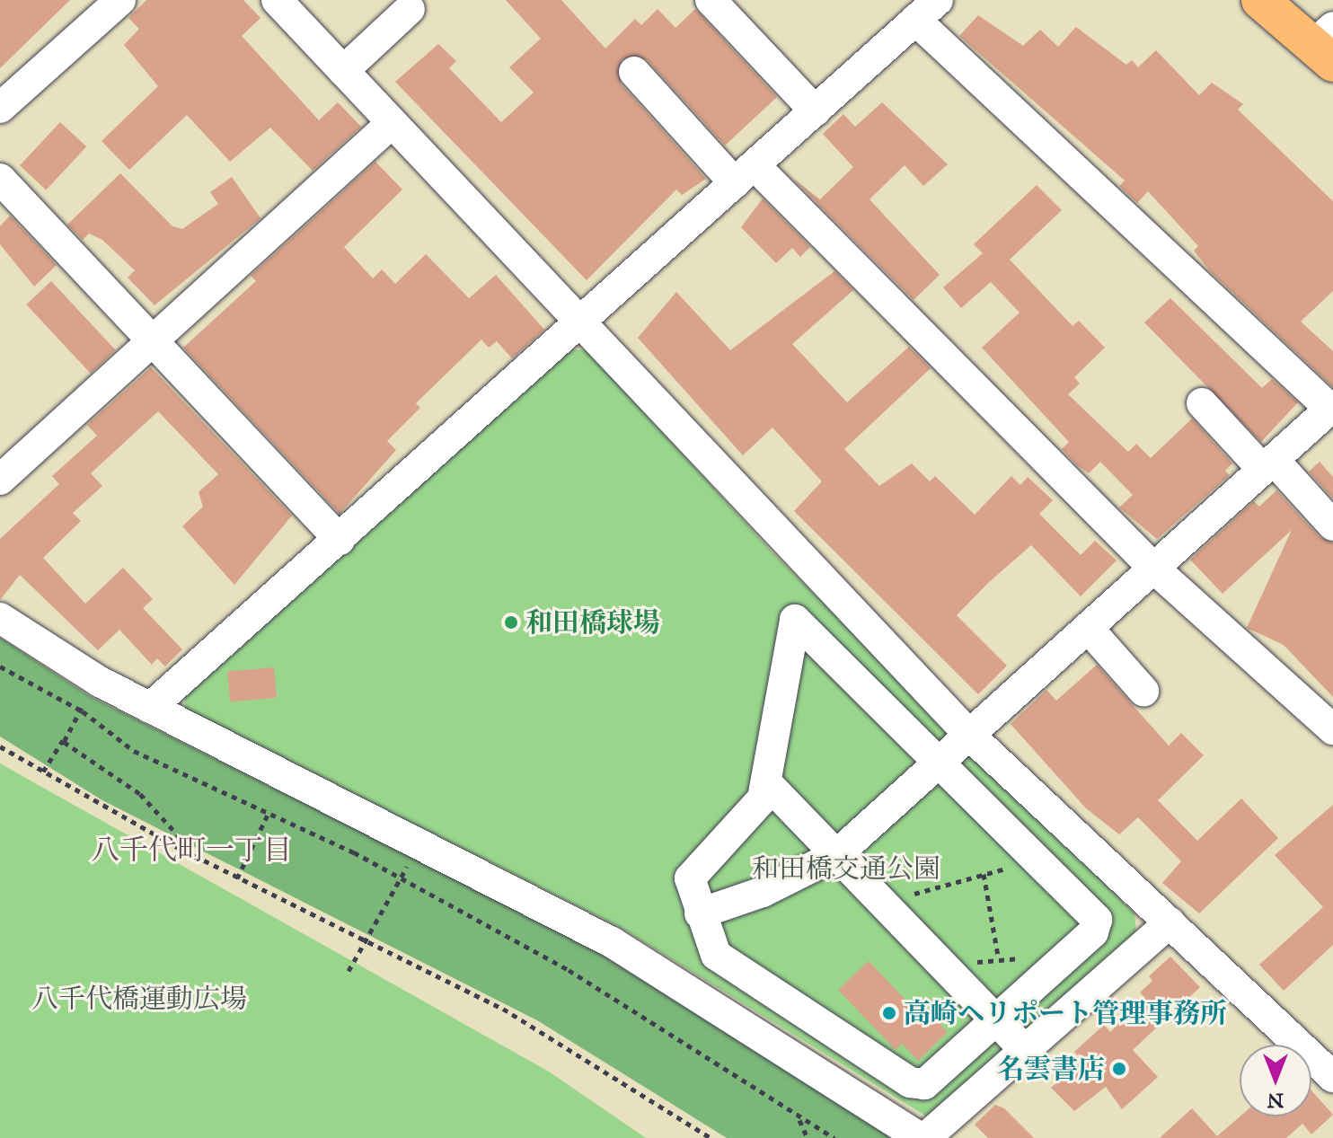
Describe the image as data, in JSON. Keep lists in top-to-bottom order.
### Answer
{
  "districts": ["八千代町一丁目"],
  "parks": ["和田橋交通公園", "八千代橋運動広場"],
  "places": ["和田橋球場", "高崎ヘリポート管理事務所", "名雲書店"],
  "north": "bottom"
}
